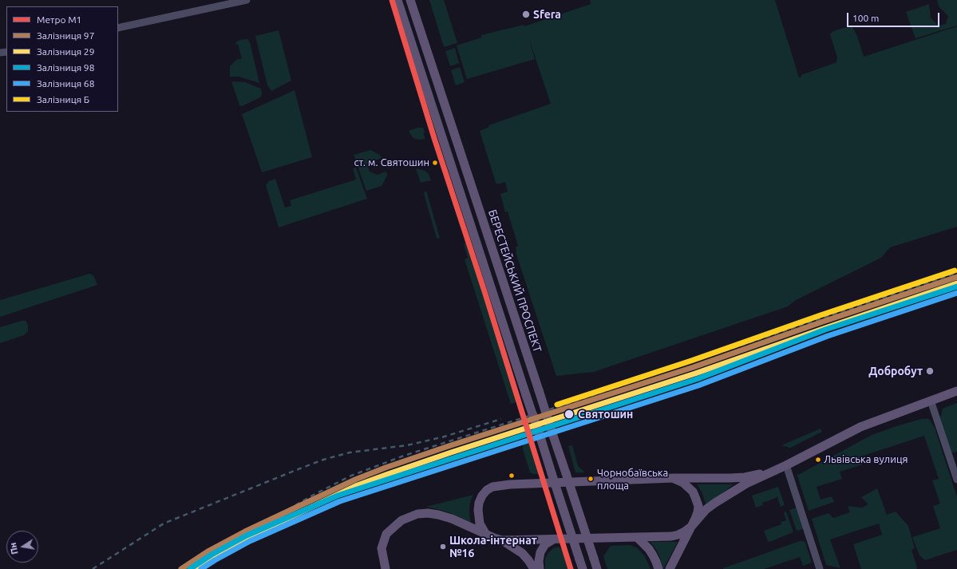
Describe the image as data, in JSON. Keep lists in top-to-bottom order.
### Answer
{
  "streets": {
    "main road": ["БЕРЕСТЕЙСЬКИЙ ПРОСПЕКТ"]
  },
  "places": [
    "Sfera",
    "ст. м. Святошин",
    "Добробут",
    "Святошин",
    "Львівська вулиця",
    "Чорнобаївська площа",
    "Школа-інтернат №16"
  ],
  "lines": [
    "metro line M1",
    "rail line Б",
    "rail line 97",
    "rail line 29",
    "rail line 98",
    "rail line 68"
  ],
  "legend": [
    "Метро M1",
    "Залізниця 97",
    "Залізниця 29",
    "Залізниця 98",
    "Залізниця 68",
    "Залізниця Б"
  ],
  "scale_bar": "100 m",
  "north": "left"
}
